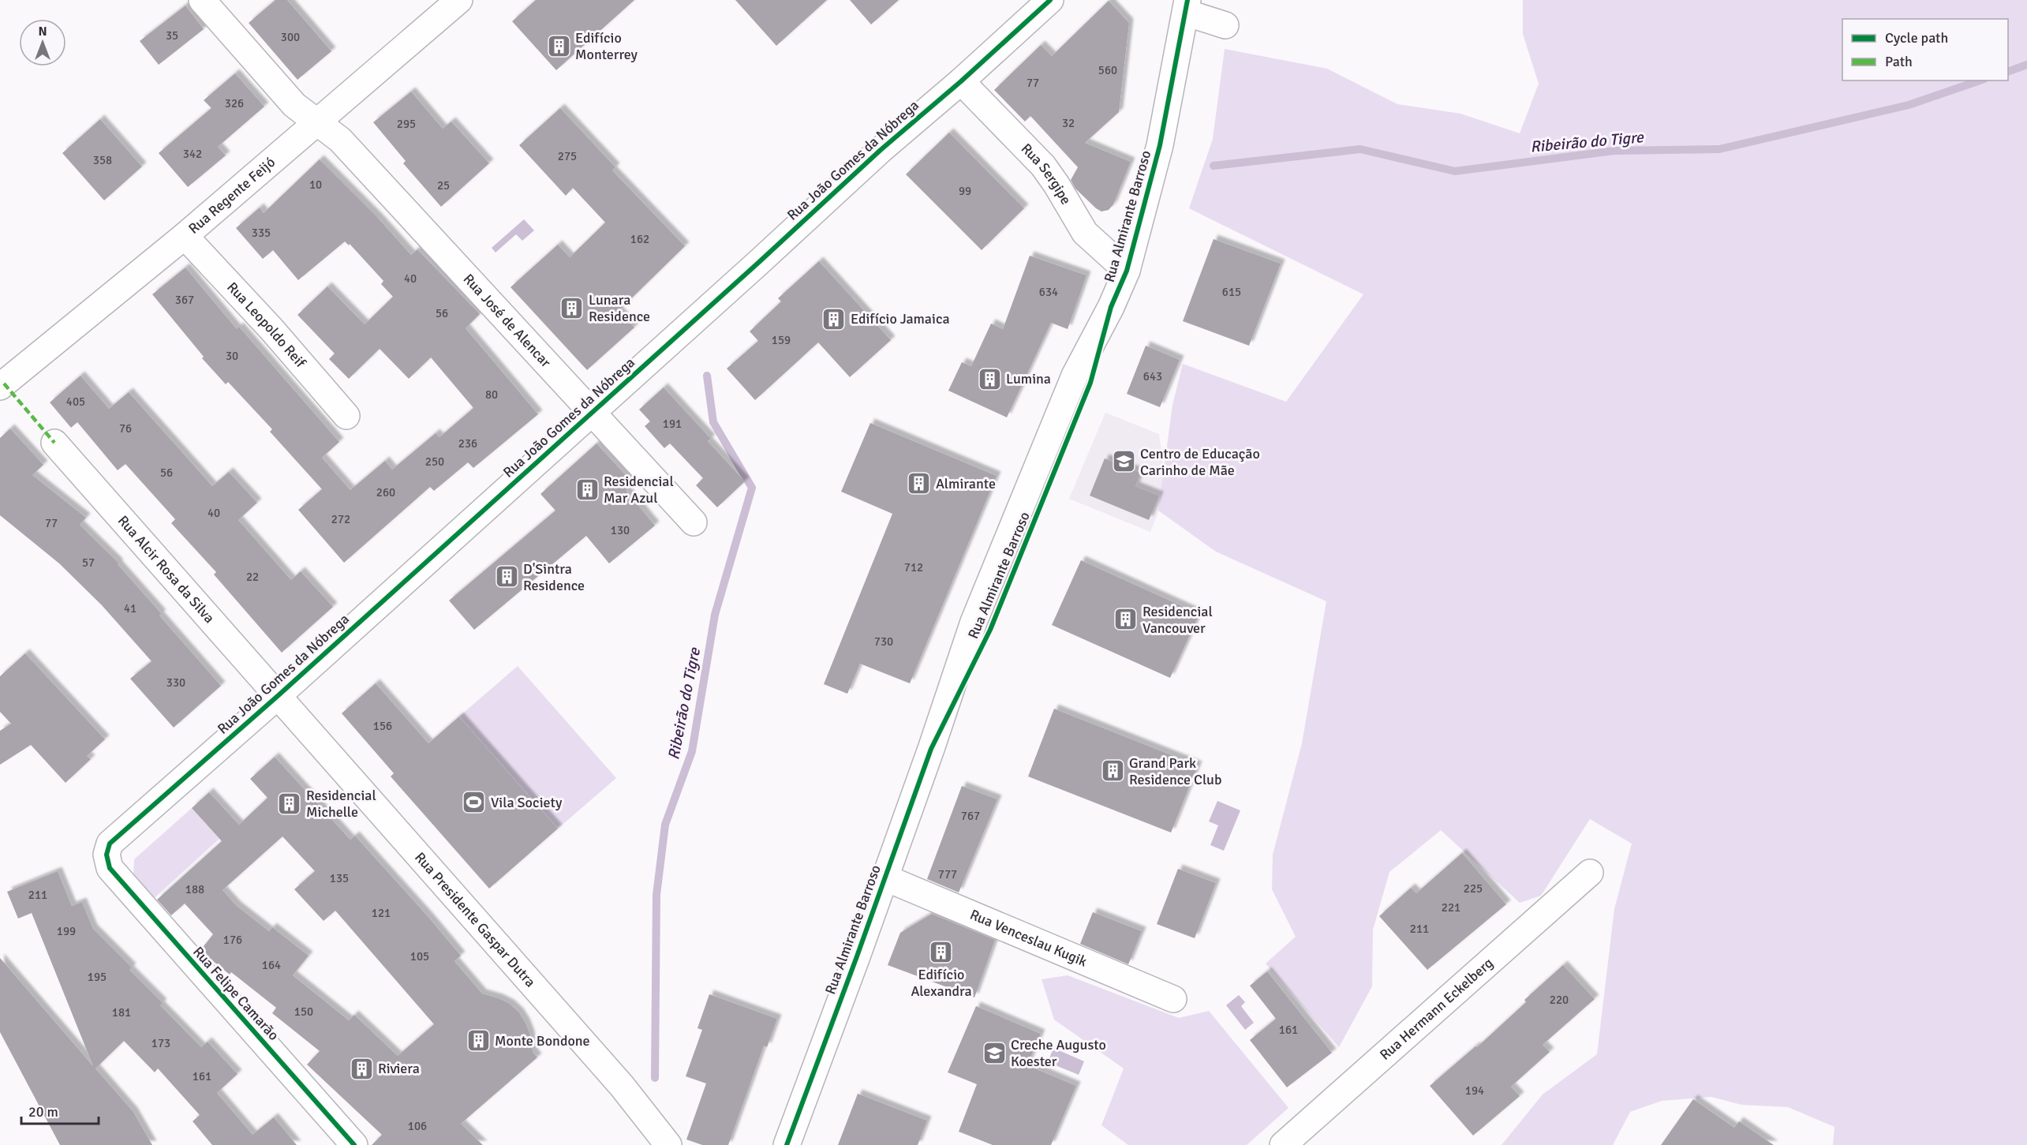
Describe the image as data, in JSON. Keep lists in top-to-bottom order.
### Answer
{
  "streets": {
    "street": [
      "Rua João Gomes da Nóbrega",
      "Rua Sergipe",
      "Rua Regente Feijó",
      "Rua Almirante Barroso",
      "Rua José de Alencar",
      "Rua Leopoldo Reif",
      "Rua Alcir Rosa da Silva",
      "Rua Presidente Gaspar Dutra",
      "Rua Venceslau Kugik",
      "Rua Felipe Camarão",
      "Rua Hermann Eckelberg"
    ]
  },
  "crossings": [
    ["Rua João Gomes da Nóbrega", "Rua Sergipe"],
    ["Rua João Gomes da Nóbrega", "Rua José de Alencar"],
    ["Rua João Gomes da Nóbrega", "Rua Alcir Rosa da Silva"],
    ["Rua João Gomes da Nóbrega", "Rua Presidente Gaspar Dutra"],
    ["Rua João Gomes da Nóbrega", "Rua Felipe Camarão"],
    ["Rua Sergipe", "Rua Almirante Barroso"],
    ["Rua Regente Feijó", "Rua José de Alencar"],
    ["Rua Regente Feijó", "Rua Leopoldo Reif"],
    ["Rua Almirante Barroso", "Rua Venceslau Kugik"],
    ["Rua Alcir Rosa da Silva", "Rua Presidente Gaspar Dutra"]
  ],
  "water": ["Ribeirão do Tigre"],
  "places": {
    "building": [
      "Edifício Monterrey",
      "Lunara Residence",
      "Edifício Jamaica",
      "Lumina",
      "Almirante",
      "Residencial Mar Azul",
      "D'Sintra Residence",
      "Residencial Vancouver",
      "Grand Park Residence Club",
      "Residencial Michelle",
      "Edifício Alexandra",
      "Monte Bondone",
      "Riviera"
    ],
    "school or university": ["Centro de Educação Carinho de Mãe", "Creche Augusto Koester"],
    "sports": ["Vila Society"]
  },
  "house_numbers": [
    "35",
    "300",
    "560",
    "77",
    "326",
    "32",
    "295",
    "342",
    "275",
    "358",
    "10",
    "25",
    "99",
    "335",
    "162",
    "40",
    "634",
    "615",
    "367",
    "56",
    "159",
    "30",
    "643",
    "80",
    "405",
    "191",
    "76",
    "236",
    "250",
    "56",
    "260",
    "40",
    "272",
    "77",
    "130",
    "57",
    "712",
    "22",
    "41",
    "730",
    "330",
    "156",
    "767",
    "777",
    "135",
    "225",
    "188",
    "211",
    "221",
    "121",
    "211",
    "199",
    "176",
    "105",
    "164",
    "195",
    "220",
    "150",
    "181",
    "161",
    "173",
    "161",
    "194",
    "106"
  ],
  "legend": ["Cycle path", "Path"],
  "scale_bar": "20 m",
  "north": "top"
}
